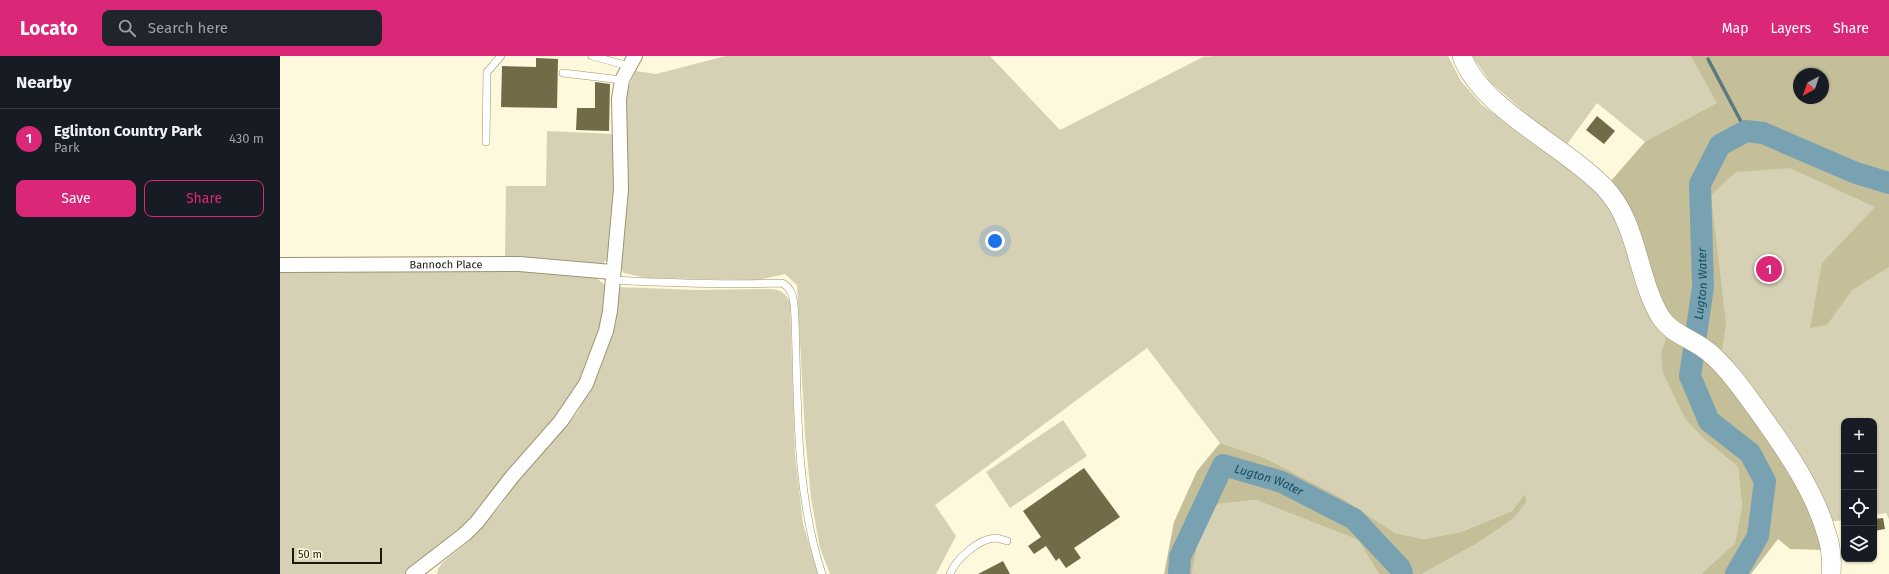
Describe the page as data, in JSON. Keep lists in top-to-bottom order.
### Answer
{
  "streets": {
    "street": ["Bannoch Place"]
  },
  "water": ["Lugton Water"],
  "scale_bar": "50 m",
  "north": "bottom left",
  "page": {
    "header": "Locato",
    "search": "Search here",
    "nav": ["Map", "Layers", "Share"],
    "heading": "Nearby",
    "list": [
      {
        "mark": "1",
        "name": "Eglinton Country Park",
        "note": "Park",
        "value": "430 m"
      }
    ],
    "buttons": ["Save", "Share"],
    "pins": "1",
    "map_buttons": ["+", "−"],
    "scale": "50 m"
  }
}
